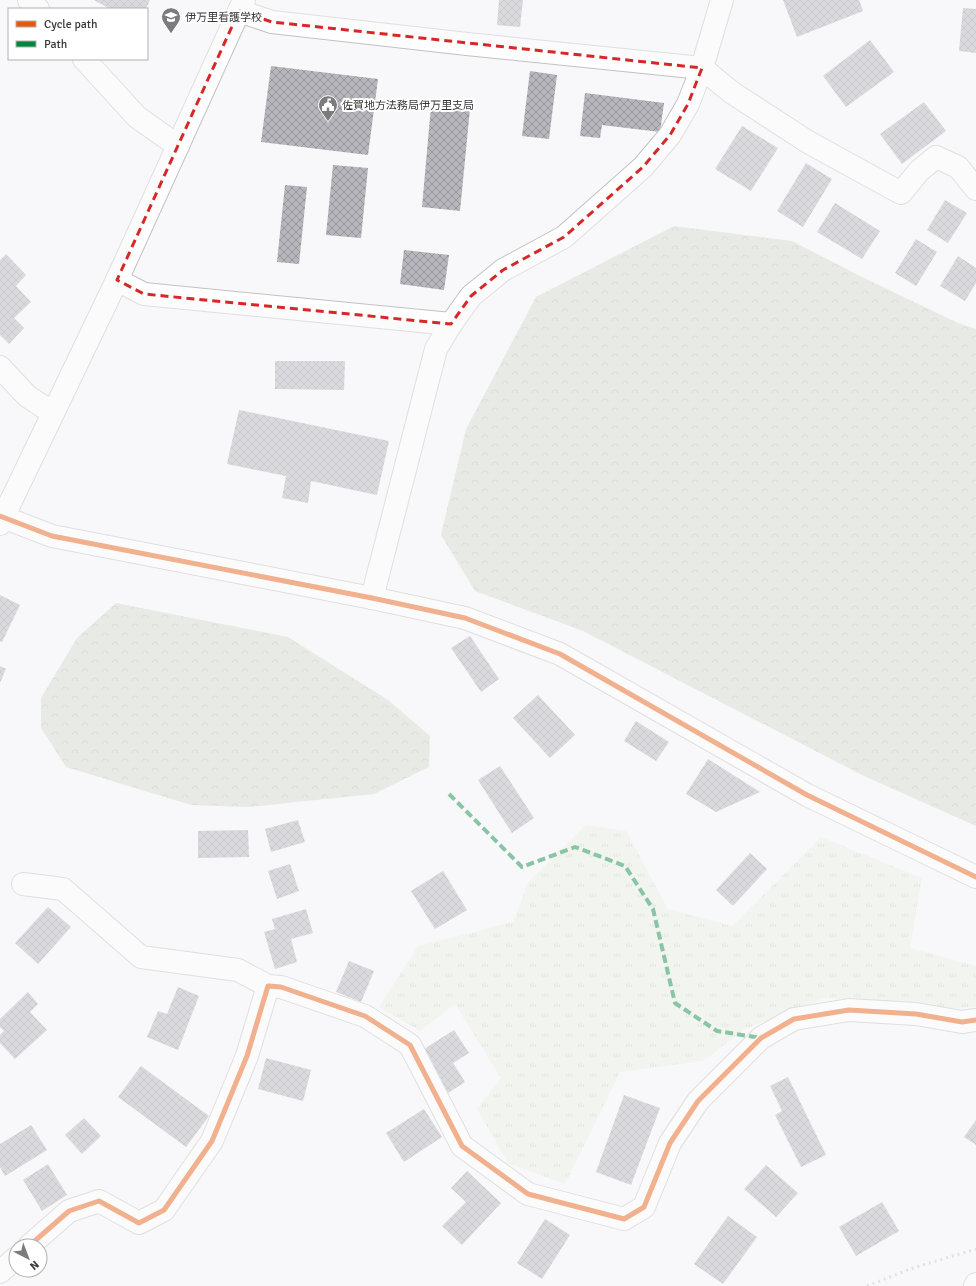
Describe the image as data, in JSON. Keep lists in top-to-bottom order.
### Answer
{
  "places": {
    "school or university": ["伊万里看護学校"],
    "public building": ["佐賀地方法務局伊万里支局"]
  },
  "legend": ["Cycle path", "Path"],
  "north": "bottom right"
}
